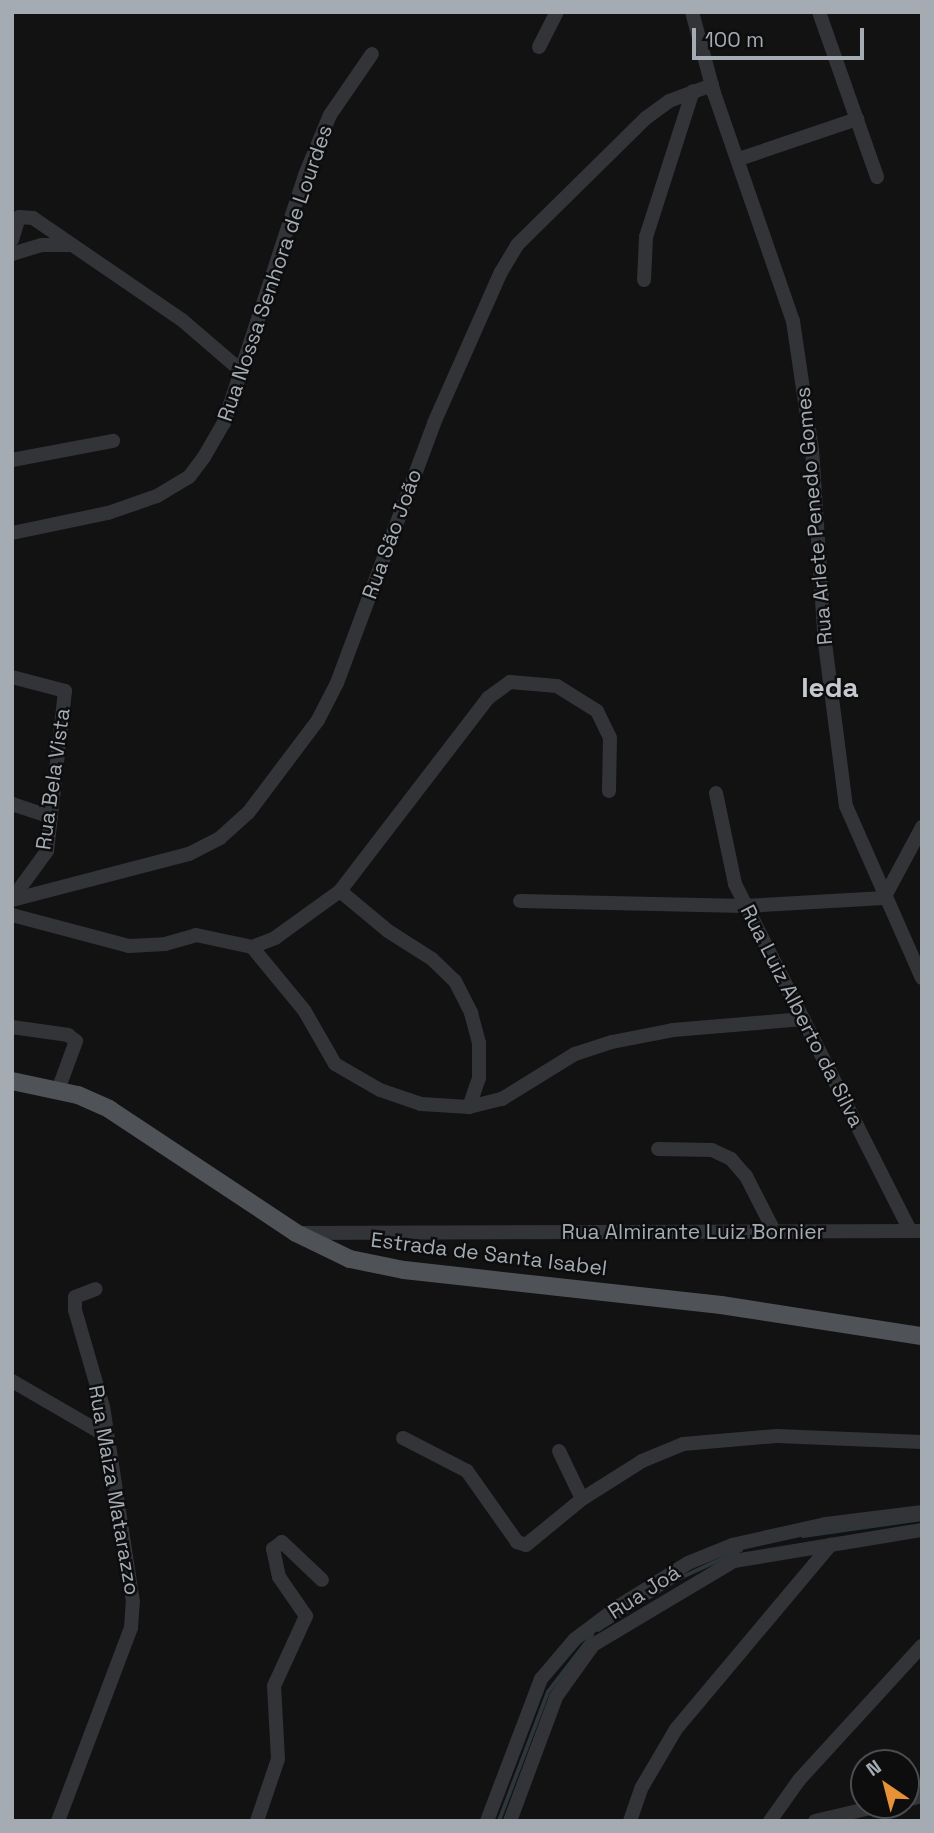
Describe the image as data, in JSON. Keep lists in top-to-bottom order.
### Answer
{
  "streets": {
    "main road": ["Estrada de Santa Isabel"],
    "street": [
      "Rua Nossa Senhora de Lourdes",
      "Rua Arlete Penedo Gomes",
      "Rua São João",
      "Rua Bela Vista",
      "Rua Luiz Alberto da Silva",
      "Rua Almirante Luiz Bornier",
      "Rua Maiza Matarazzo",
      "Rua Joá"
    ]
  },
  "crossings": [
    ["Rua Arlete Penedo Gomes", "Rua São João"],
    ["Rua São João", "Rua Bela Vista"],
    ["Rua Luiz Alberto da Silva", "Rua Almirante Luiz Bornier"],
    ["Rua Almirante Luiz Bornier", "Estrada de Santa Isabel"]
  ],
  "districts": ["Ieda"],
  "scale_bar": "100 m",
  "north": "top left"
}
